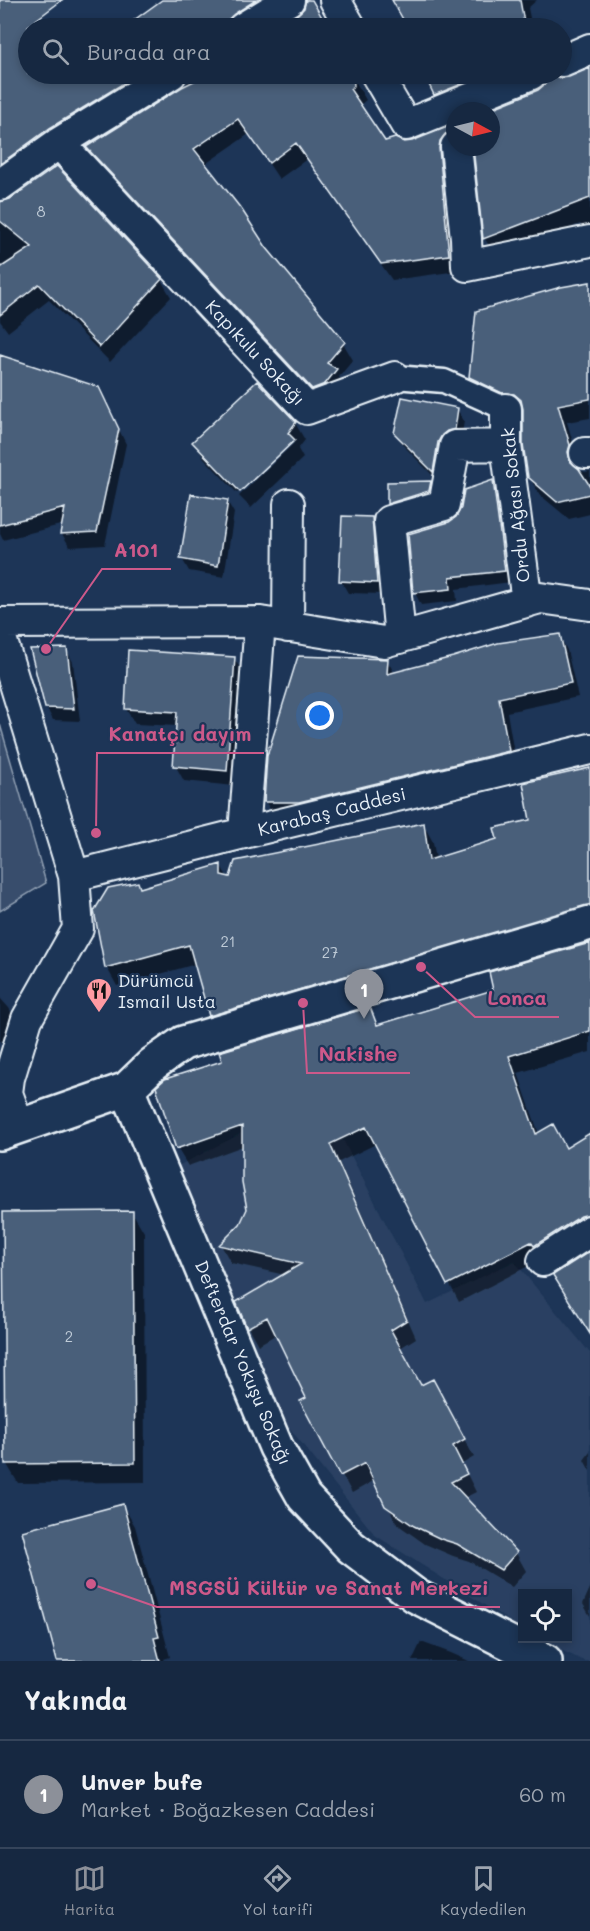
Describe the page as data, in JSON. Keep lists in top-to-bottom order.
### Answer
{
  "streets": {
    "main road": ["Defterdar Yokuşu Sokağı"],
    "street": ["Kapıkulu Sokağı", "Ordu Ağası Sokak", "Karabaş Caddesi"]
  },
  "crossings": [
    ["Kapıkulu Sokağı", "Ordu Ağası Sokak"]
  ],
  "places": {
    "other": [
      "A101",
      "Kanatçı dayım",
      "Lonca",
      "Nakishe",
      "MSGSÜ Kültür ve Sanat Merkezi"
    ],
    "restaurant": ["Dürümcü Ismail Usta"]
  },
  "house_numbers": [
    "8",
    "21",
    "27",
    "2"
  ],
  "north": "right",
  "page": {
    "search": "Burada ara",
    "pins": "1",
    "heading": "Yakında",
    "list": [
      {
        "mark": "1",
        "name": "Unver bufe",
        "note": "Market · Boğazkesen Caddesi",
        "value": "60 m"
      }
    ],
    "nav": ["Harita", "Yol tarifi", "Kaydedilen"]
  }
}
